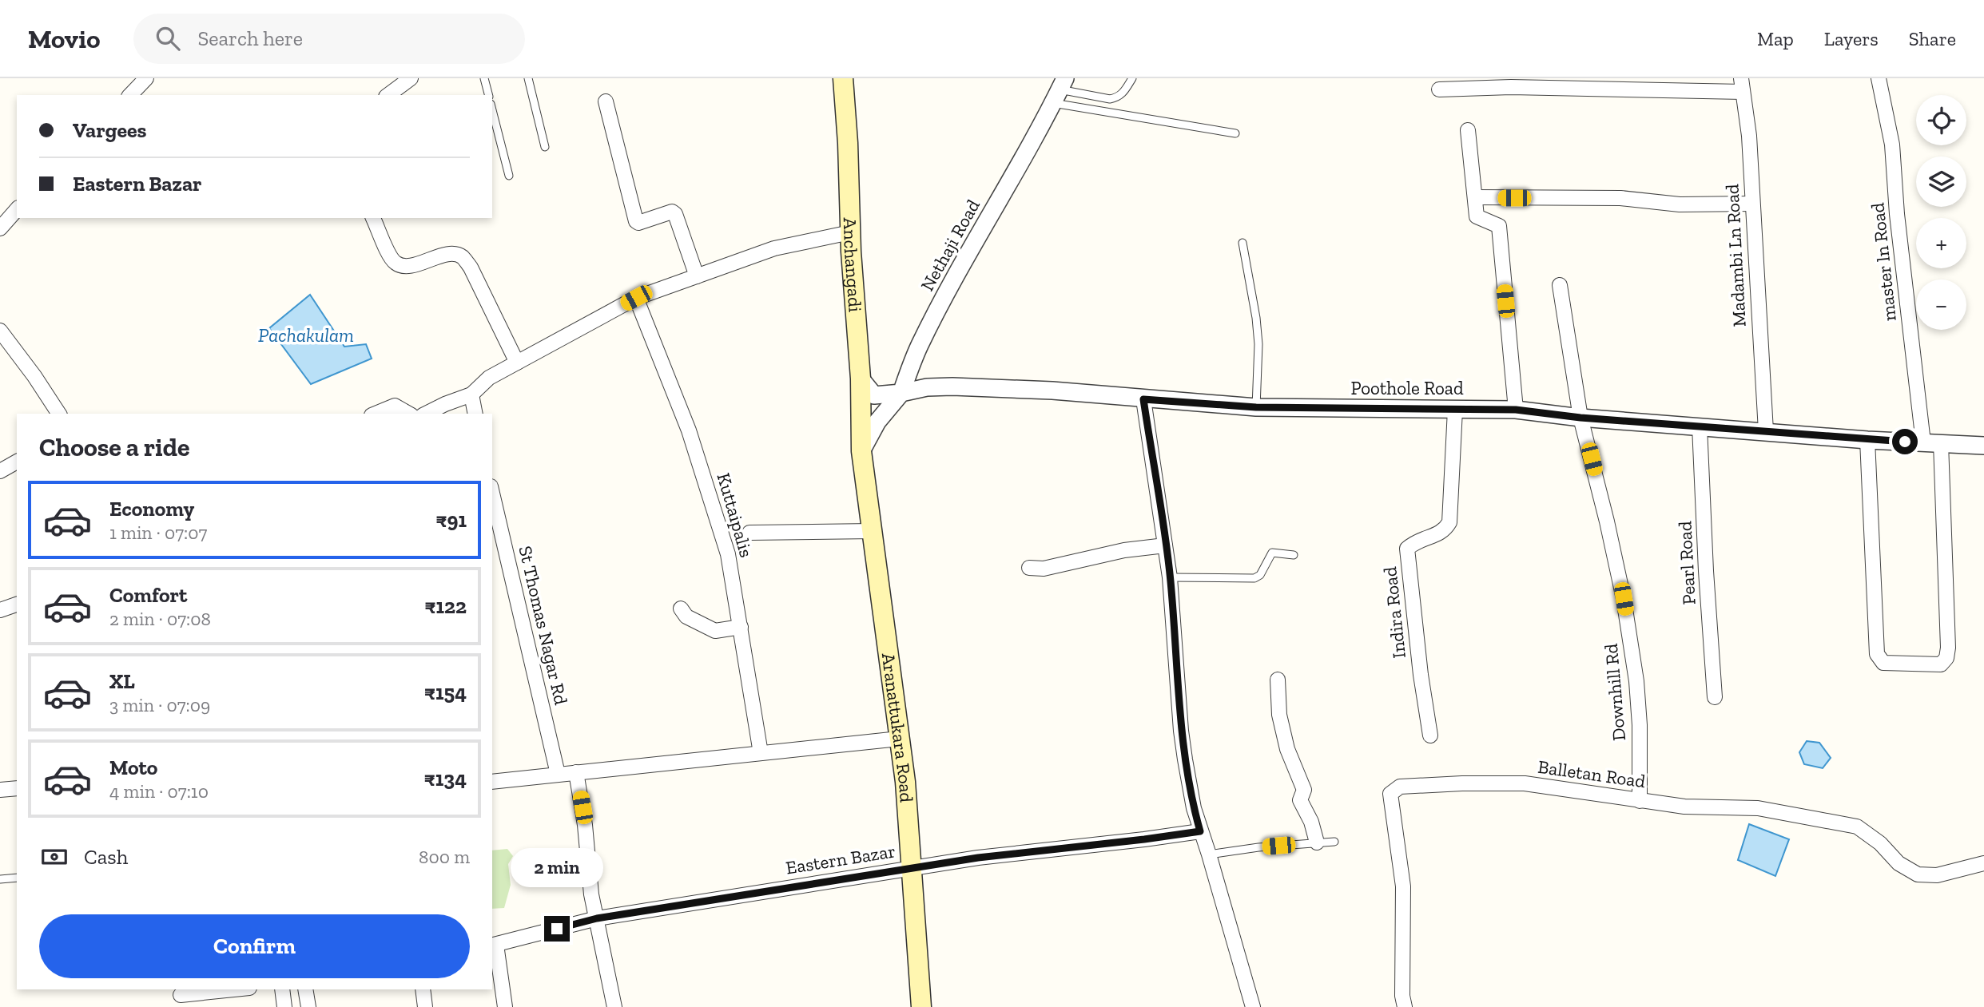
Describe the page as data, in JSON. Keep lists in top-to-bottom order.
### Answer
{
  "streets": {
    "main road": ["Anchangadi", "Aranattukara Road"],
    "street": [
      "Nethaji Road",
      "Madambi Ln Road",
      "master ln Road",
      "Poothole Road",
      "Kuttaipalis",
      "Pearl Road",
      "Indira Road",
      "St Thomas Nagar Rd",
      "Downhill Rd",
      "Balletan Road",
      "Eastern Bazar"
    ]
  },
  "crossings": [
    ["Nethaji Road", "Poothole Road"],
    ["Madambi Ln Road", "Poothole Road"],
    ["master ln Road", "Poothole Road"],
    ["Anchangadi", "Aranattukara Road"],
    ["Poothole Road", "Pearl Road"],
    ["Poothole Road", "Indira Road"],
    ["Poothole Road", "Downhill Rd"],
    ["Downhill Rd", "Balletan Road"],
    ["Aranattukara Road", "Eastern Bazar"]
  ],
  "water": ["Pachakulam"],
  "page": {
    "header": "Movio",
    "search": "Search here",
    "nav": ["Map", "Layers", "Share"],
    "map_buttons": ["+", "−"],
    "banner": ["Vargees", "Eastern Bazar"],
    "heading": "Choose a ride",
    "list": [
      {
        "name": "Economy",
        "note": "1 min · 07:07",
        "value": "₹91"
      },
      {
        "name": "Comfort",
        "note": "2 min · 07:08",
        "value": "₹122"
      },
      {
        "name": "XL",
        "note": "3 min · 07:09",
        "value": "₹154"
      },
      {
        "name": "Moto",
        "note": "4 min · 07:10",
        "value": "₹134"
      }
    ],
    "pay": ["Cash", "800 m"],
    "bubble": "2 min",
    "buttons": "Confirm"
  }
}
